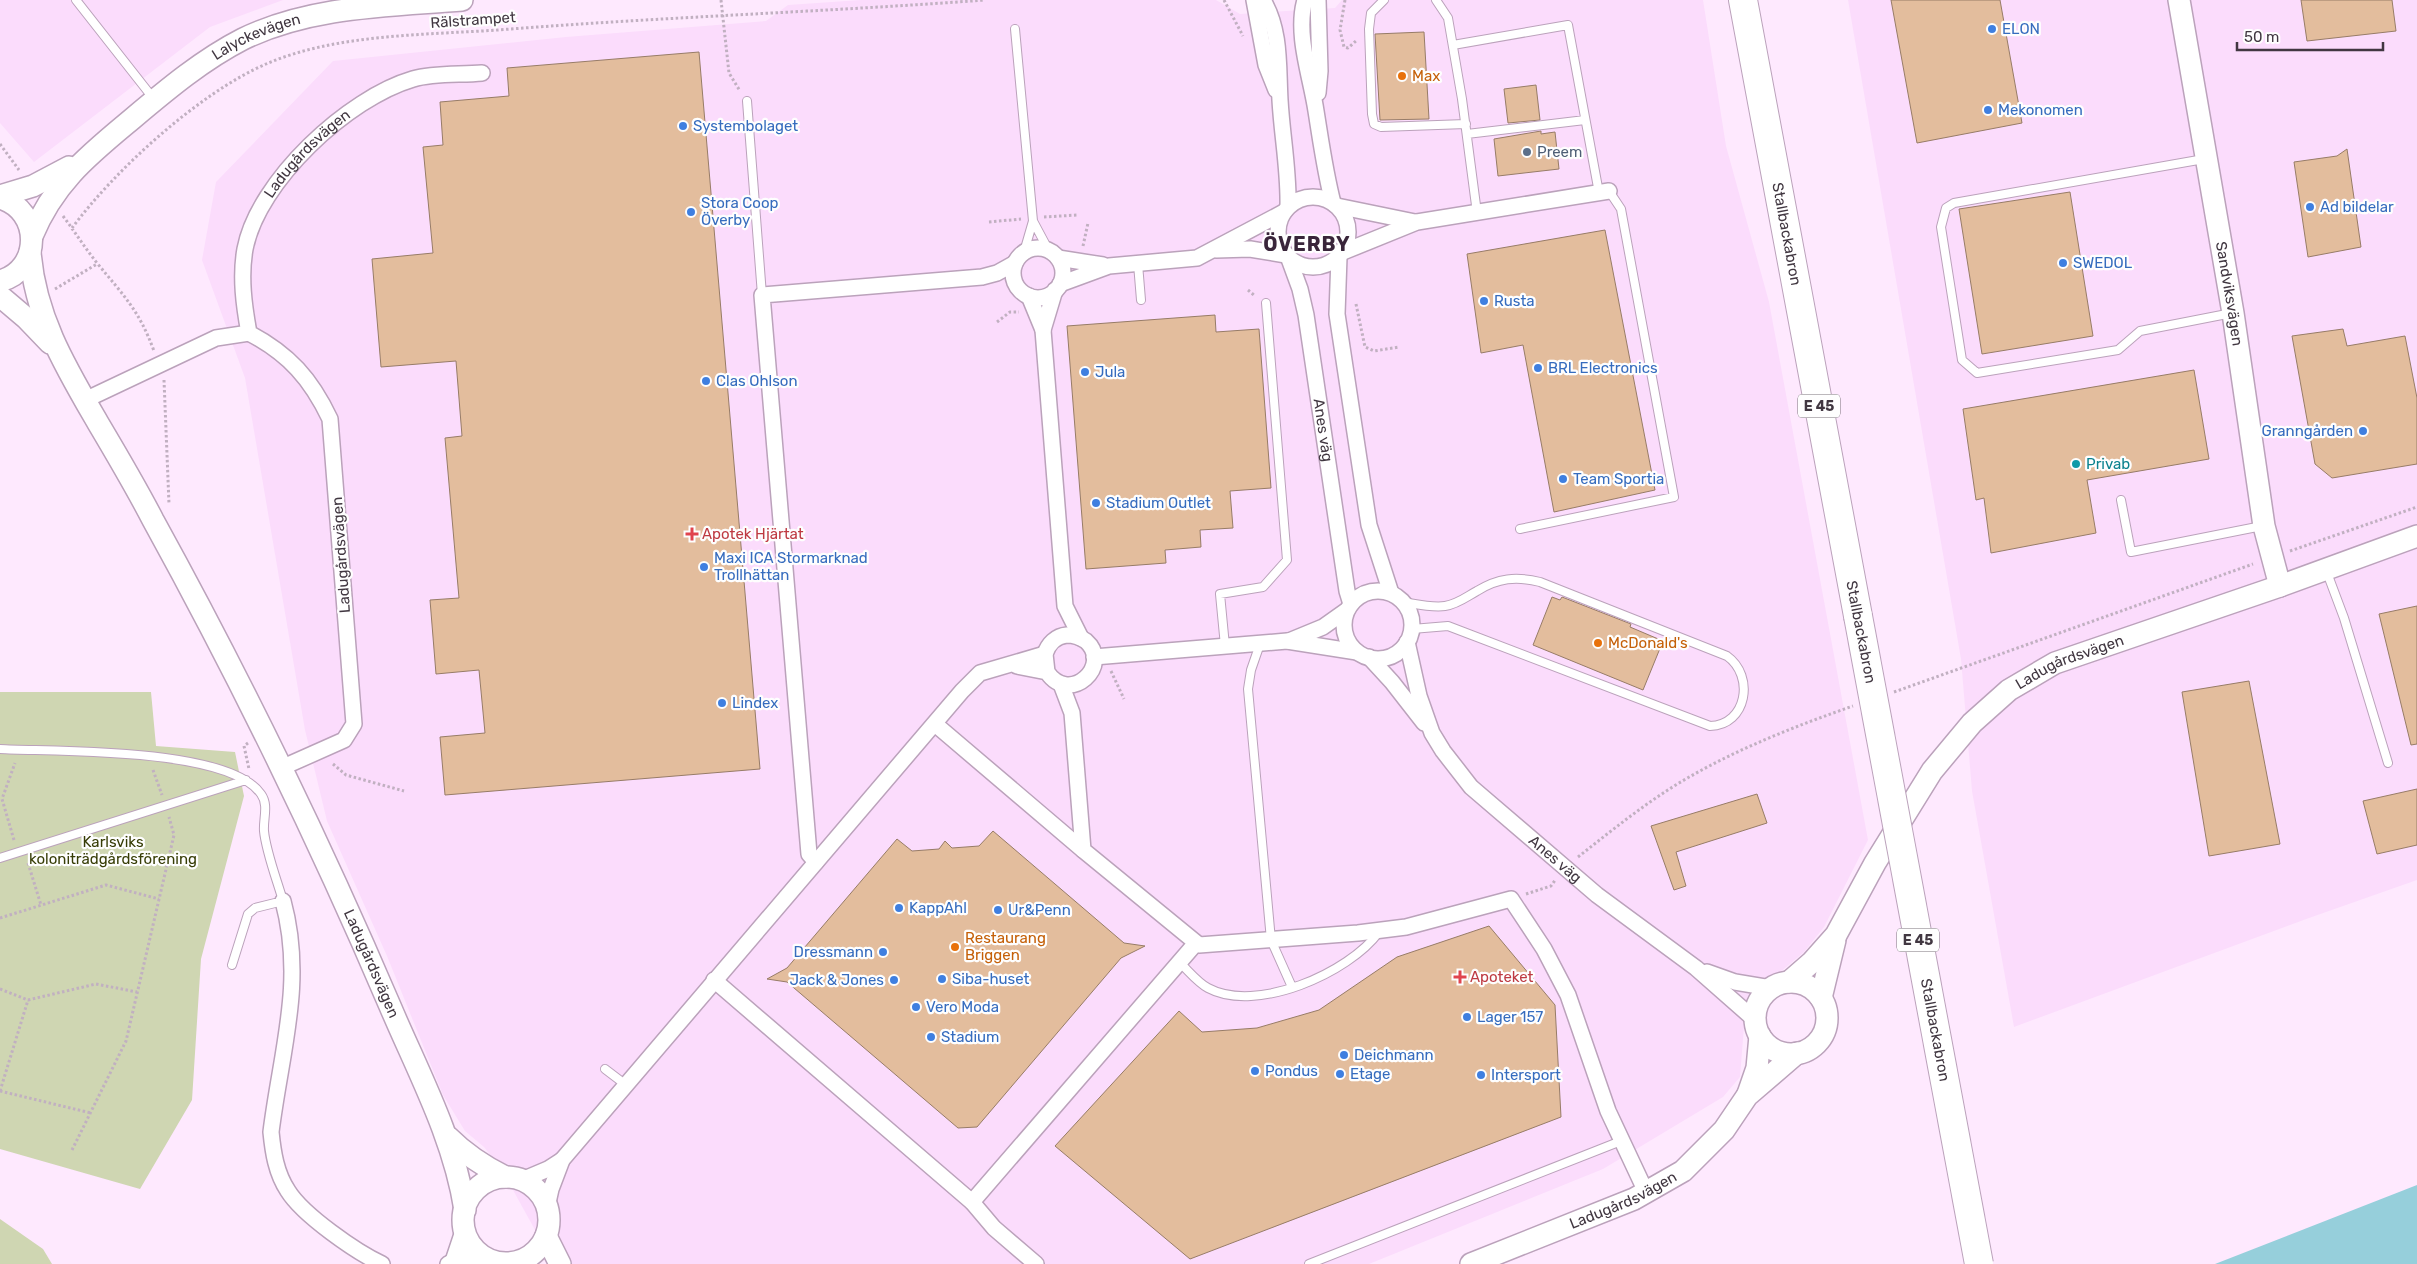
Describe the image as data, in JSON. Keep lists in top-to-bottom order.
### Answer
{
  "streets": {
    "highway": ["Stallbackabron", "E 45"],
    "street": [
      "Lalyckevägen",
      "Ladugårdsvägen",
      "Sandviksvägen",
      "Anes väg"
    ],
    "path": ["Rälstrampet"]
  },
  "crossings": [
    ["Lalyckevägen", "Ladugårdsvägen"],
    ["Ladugårdsvägen", "Sandviksvägen"],
    ["Ladugårdsvägen", "Anes väg"]
  ],
  "districts": ["ÖVERBY"],
  "parks": ["Karlsviks koloniträdgårdsförening"],
  "places": {
    "other": [
      "ELON",
      "Max",
      "Mekonomen",
      "Systembolaget",
      "Preem",
      "Ad bildelar",
      "Stora Coop Överby",
      "SWEDOL",
      "Rusta",
      "BRL Electronics",
      "Jula",
      "Clas Ohlson",
      "Granngården",
      "Privab",
      "Team Sportia",
      "Stadium Outlet",
      "Maxi ICA Stormarknad Trollhättan",
      "McDonald's",
      "Lindex",
      "KappAhl",
      "Ur&Penn",
      "Restaurang Briggen",
      "Dressmann",
      "Siba-huset",
      "Jack & Jones",
      "Vero Moda",
      "Lager 157",
      "Stadium",
      "Deichmann",
      "Pondus",
      "Etage",
      "Intersport"
    ],
    "health": ["Apotek Hjärtat", "Apoteket"]
  },
  "scale_bar": "50 m"
}
